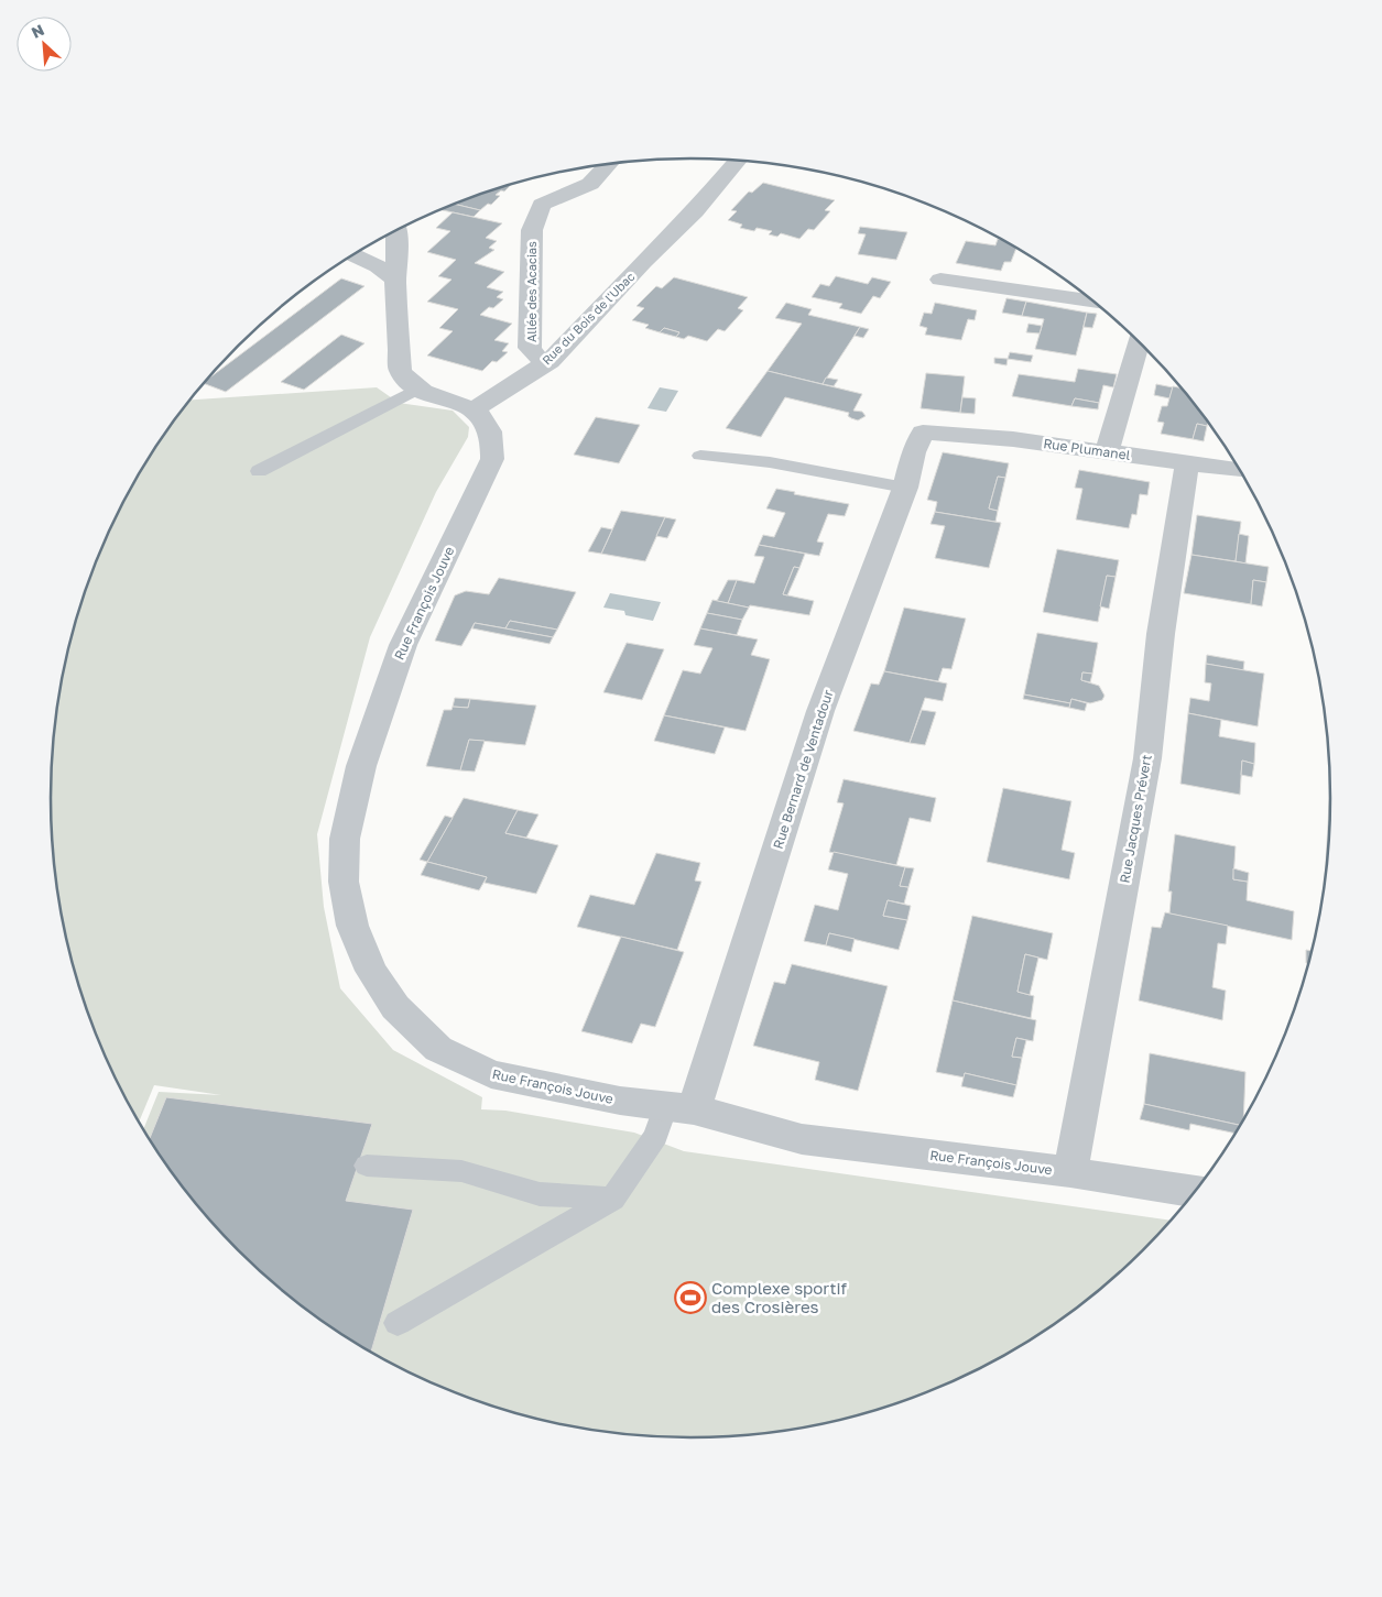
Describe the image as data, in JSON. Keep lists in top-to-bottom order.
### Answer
{
  "streets": {
    "street": [
      "Allée des Acacias",
      "Rue du Bois de l'Ubac",
      "Rue Plumanel",
      "Rue François Jouve",
      "Rue Bernard de Ventadour",
      "Rue Jacques Prévert"
    ]
  },
  "crossings": [
    ["Allée des Acacias", "Rue du Bois de l'Ubac"],
    ["Rue du Bois de l'Ubac", "Rue François Jouve"],
    ["Rue Plumanel", "Rue Bernard de Ventadour"],
    ["Rue Plumanel", "Rue Jacques Prévert"],
    ["Rue François Jouve", "Rue Bernard de Ventadour"],
    ["Rue François Jouve", "Rue Jacques Prévert"]
  ],
  "places": {
    "sports": ["Complexe sportif des Crosières"]
  },
  "north": "top left"
}
